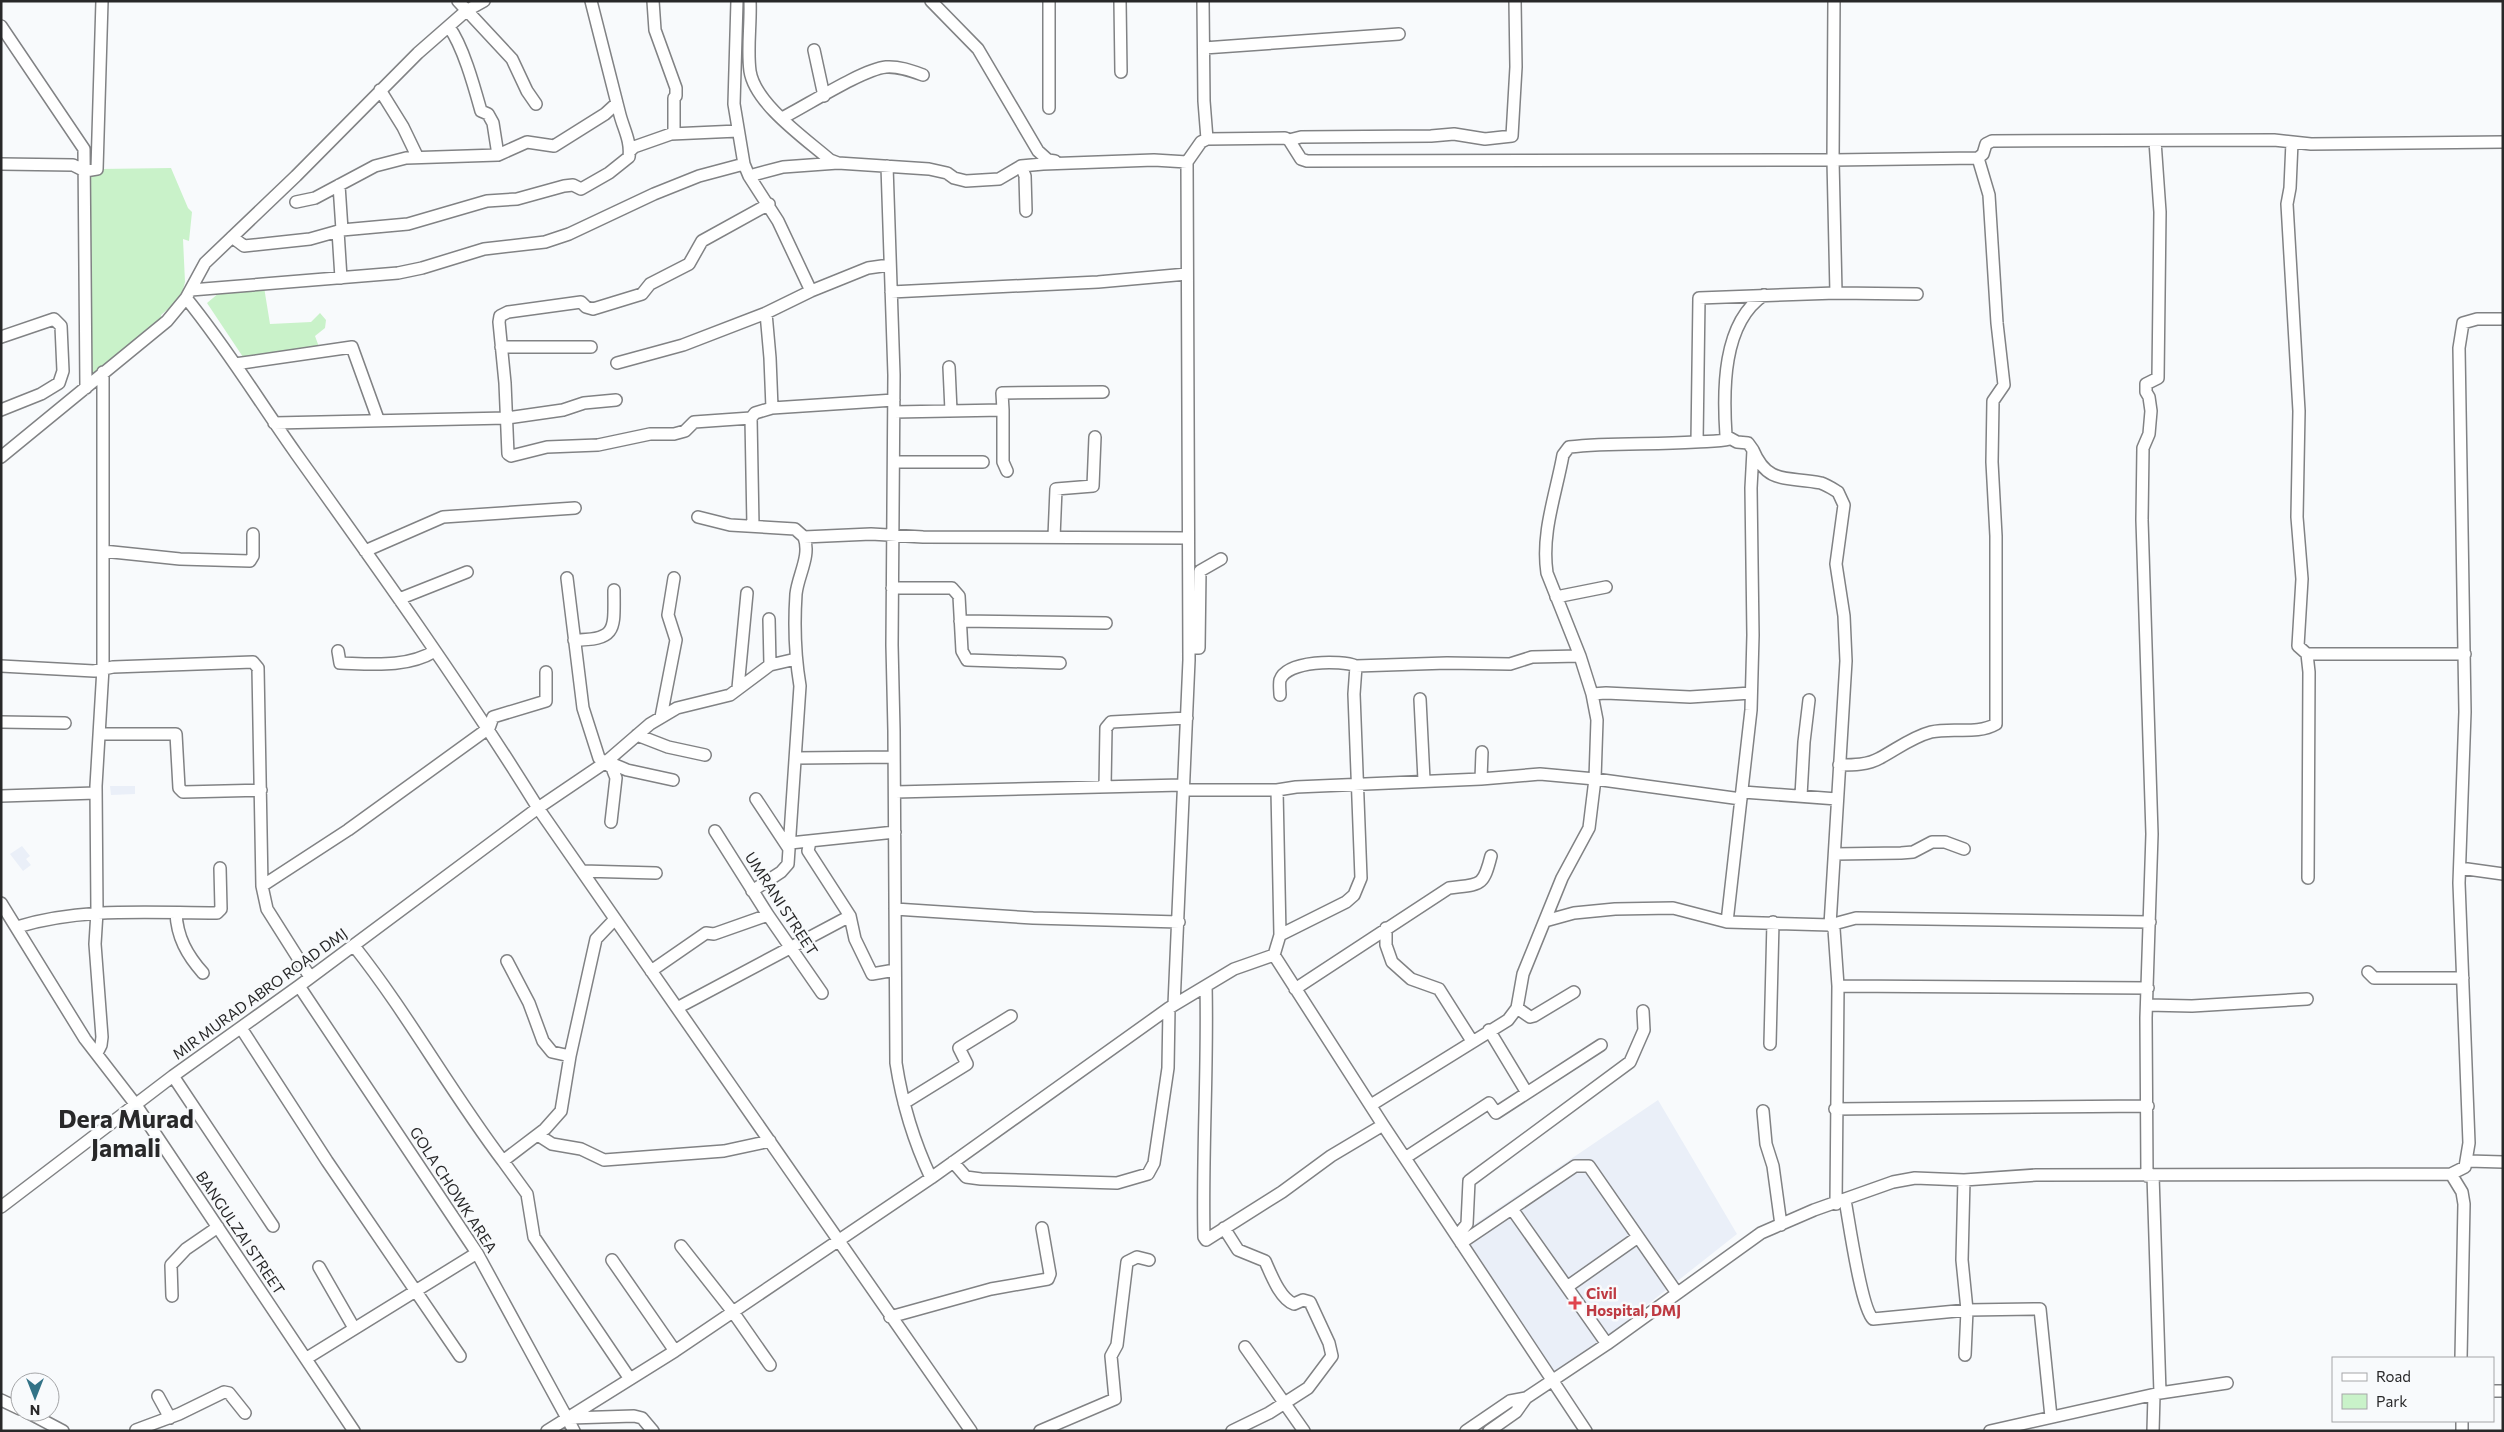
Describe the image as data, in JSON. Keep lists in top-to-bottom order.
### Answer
{
  "streets": {
    "street": [
      "UMRANI STREET",
      "MIR MURAD ABRO ROAD DMJ",
      "GOLA CHOWK AREA",
      "BANGULZAI STREET"
    ]
  },
  "crossings": [
    ["MIR MURAD ABRO ROAD DMJ", "GOLA CHOWK AREA"],
    ["MIR MURAD ABRO ROAD DMJ", "BANGULZAI STREET"]
  ],
  "districts": ["Dera Murad Jamali"],
  "places": {
    "health": ["Civil Hospital, DMJ"]
  },
  "legend": ["Road", "Park"],
  "north": "bottom"
}
